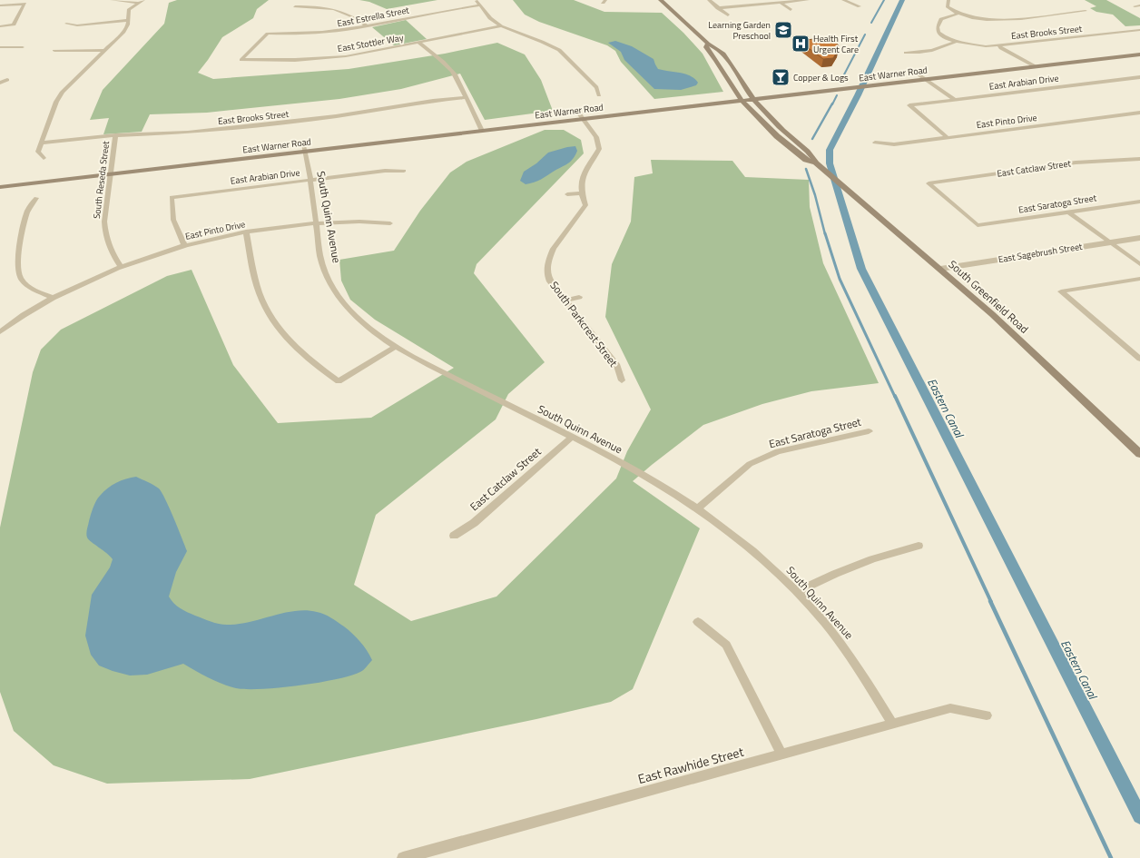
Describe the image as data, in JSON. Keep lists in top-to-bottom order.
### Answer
{
  "streets": {
    "main road": ["East Warner Road", "South Greenfield Road"],
    "street": [
      "East Estrella Street",
      "East Brooks Street",
      "East Stottler Way",
      "East Arabian Drive",
      "East Pinto Drive",
      "East Catclaw Street",
      "South Reseda Street",
      "East Saratoga Street",
      "South Quinn Avenue",
      "East Sagebrush Street",
      "South Parkcrest Street",
      "East Rawhide Street"
    ]
  },
  "crossings": [
    ["East Estrella Street", "East Stottler Way"],
    ["East Brooks Street", "South Reseda Street"],
    ["East Warner Road", "South Reseda Street"],
    ["East Warner Road", "South Quinn Avenue"],
    ["East Warner Road", "South Greenfield Road"],
    ["East Warner Road", "South Parkcrest Street"],
    ["East Arabian Drive", "East Pinto Drive"],
    ["East Arabian Drive", "South Quinn Avenue"],
    ["East Pinto Drive", "South Reseda Street"],
    ["East Pinto Drive", "South Quinn Avenue"],
    ["East Catclaw Street", "East Saratoga Street"],
    ["East Catclaw Street", "South Quinn Avenue"],
    ["East Saratoga Street", "South Quinn Avenue"],
    ["South Quinn Avenue", "East Rawhide Street"],
    ["East Sagebrush Street", "South Greenfield Road"]
  ],
  "water": ["Eastern Canal"],
  "places": {
    "school or university": ["Learning Garden Preschool"],
    "hospital": ["Health First Urgent Care"],
    "bar": ["Copper & Logs"]
  }
}
